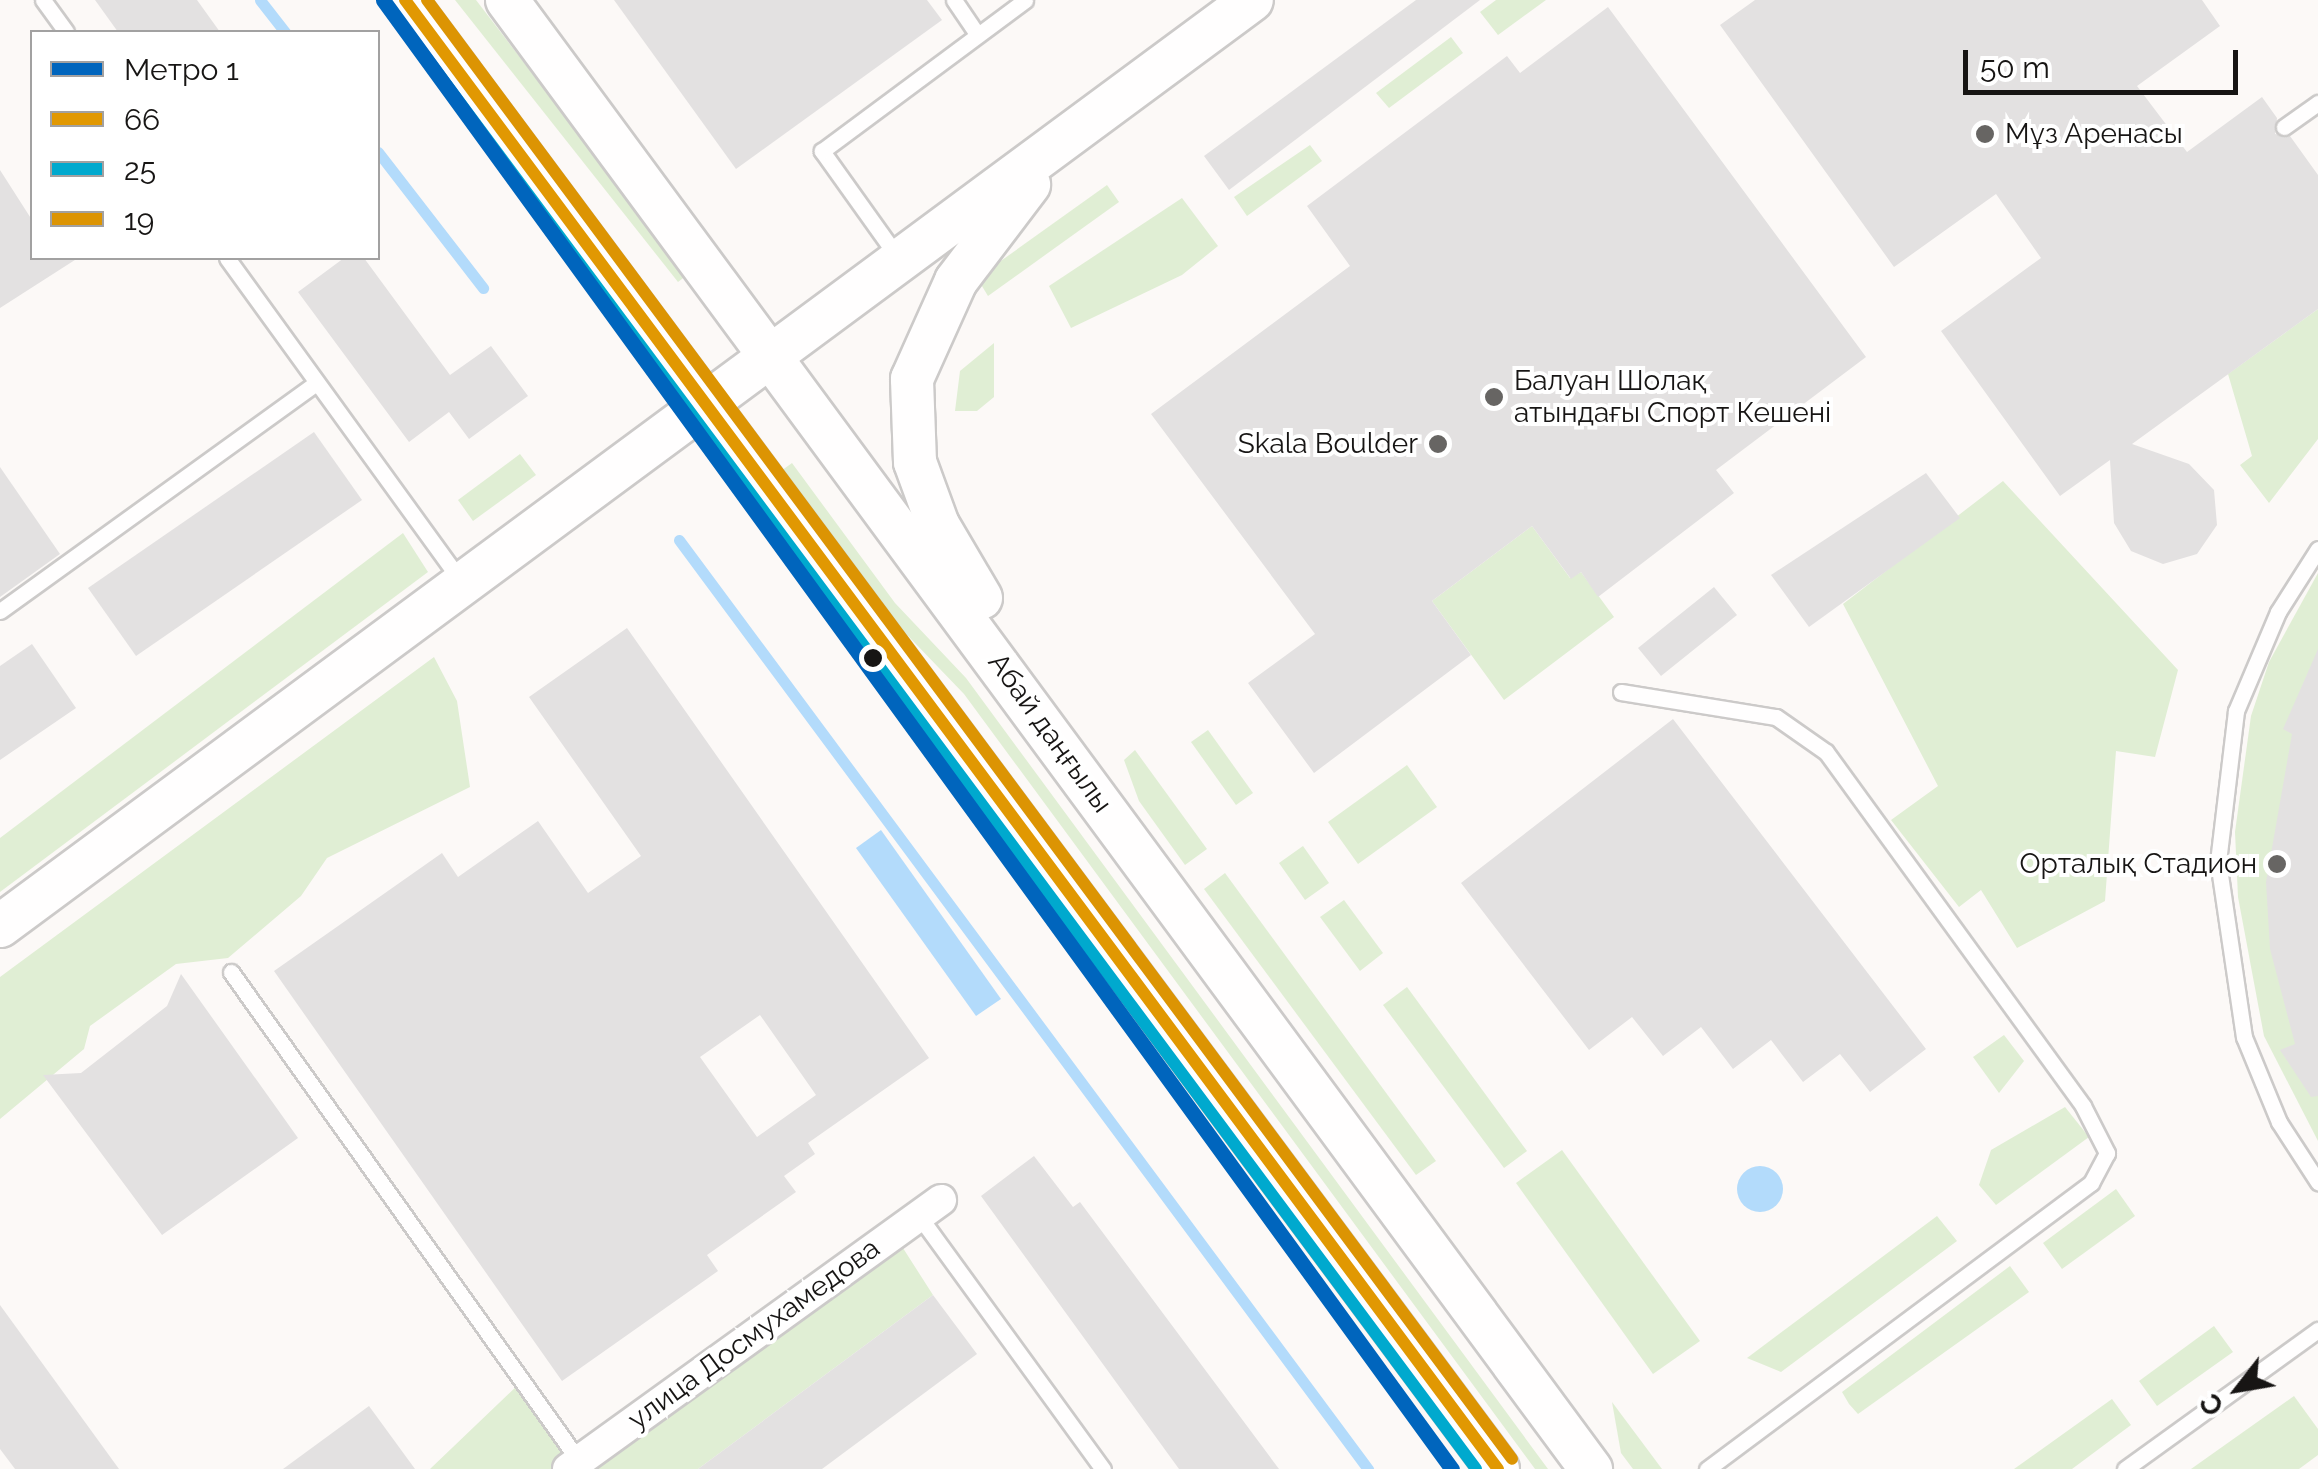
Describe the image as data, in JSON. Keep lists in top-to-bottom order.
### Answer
{
  "streets": {
    "main road": ["Абай даңғылы"],
    "street": ["улица Досмухамедова"]
  },
  "places": [
    "Мұз Аренасы",
    "Балуан Шолақ атындағы Спорт Кешені",
    "Skala Boulder",
    "Орталық Стадион"
  ],
  "lines": [
    "metro line 1",
    "transit line 66",
    "transit line 19",
    "transit line 25"
  ],
  "legend": [
    "Метро 1",
    "66",
    "25",
    "19"
  ],
  "scale_bar": "50 m",
  "north": "bottom left"
}
